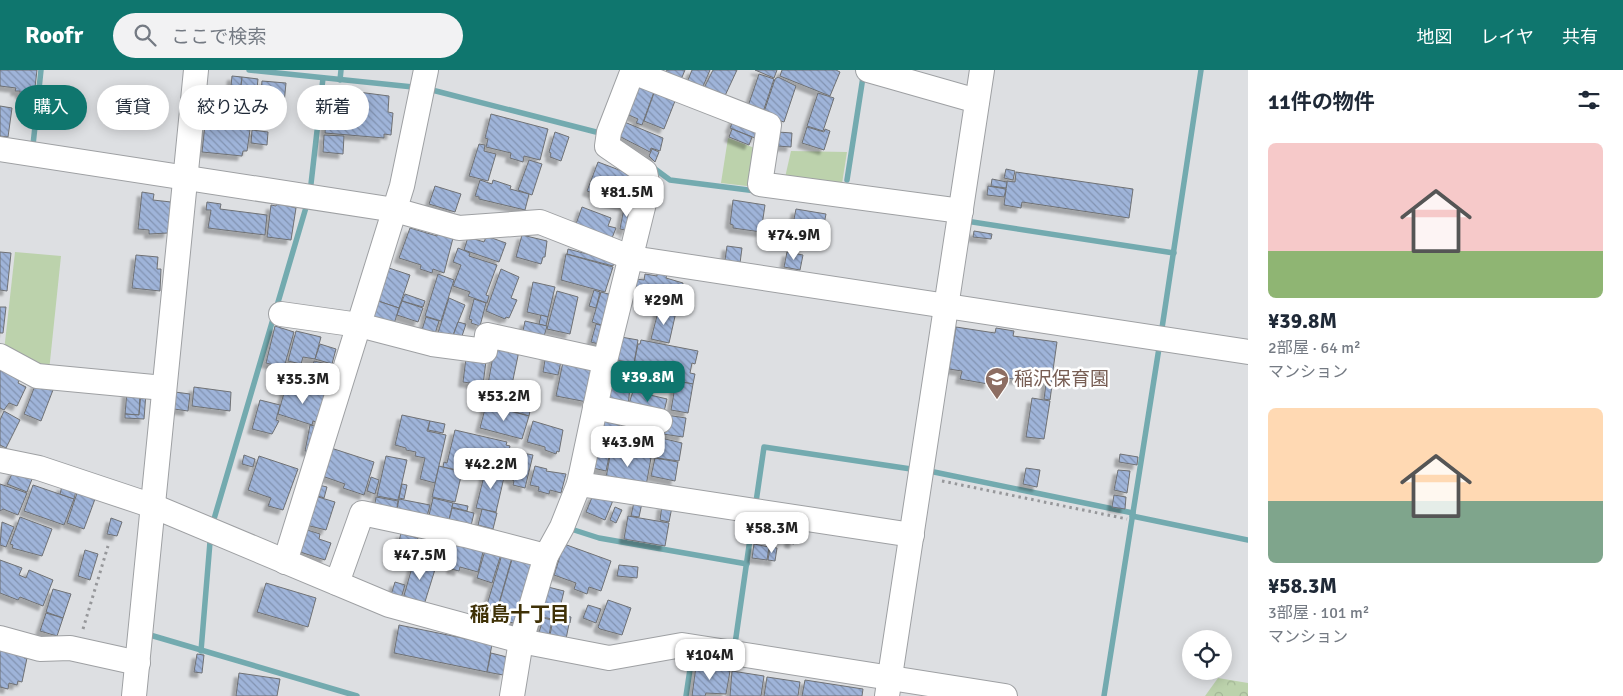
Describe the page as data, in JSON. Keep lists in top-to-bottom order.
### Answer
{
  "districts": ["稲島十丁目"],
  "places": {
    "school or university": ["稲沢保育園"]
  },
  "page": {
    "header": "Roofr",
    "search": "ここで検索",
    "nav": ["地図", "レイヤ", "共有"],
    "heading": "11件の物件",
    "chip": [
      "購入",
      "賃貸",
      "絞り込み",
      "新着"
    ],
    "list": [
      {
        "name": "¥39.8M",
        "note": "2部屋 · 64 m² · マンション"
      },
      {
        "name": "¥58.3M",
        "note": "3部屋 · 101 m² · マンション"
      }
    ],
    "price": [
      "¥81.5M",
      "¥74.9M",
      "¥29M",
      "¥39.8M",
      "¥35.3M",
      "¥53.2M",
      "¥43.9M",
      "¥42.2M",
      "¥58.3M",
      "¥47.5M",
      "¥104M"
    ]
  }
}
